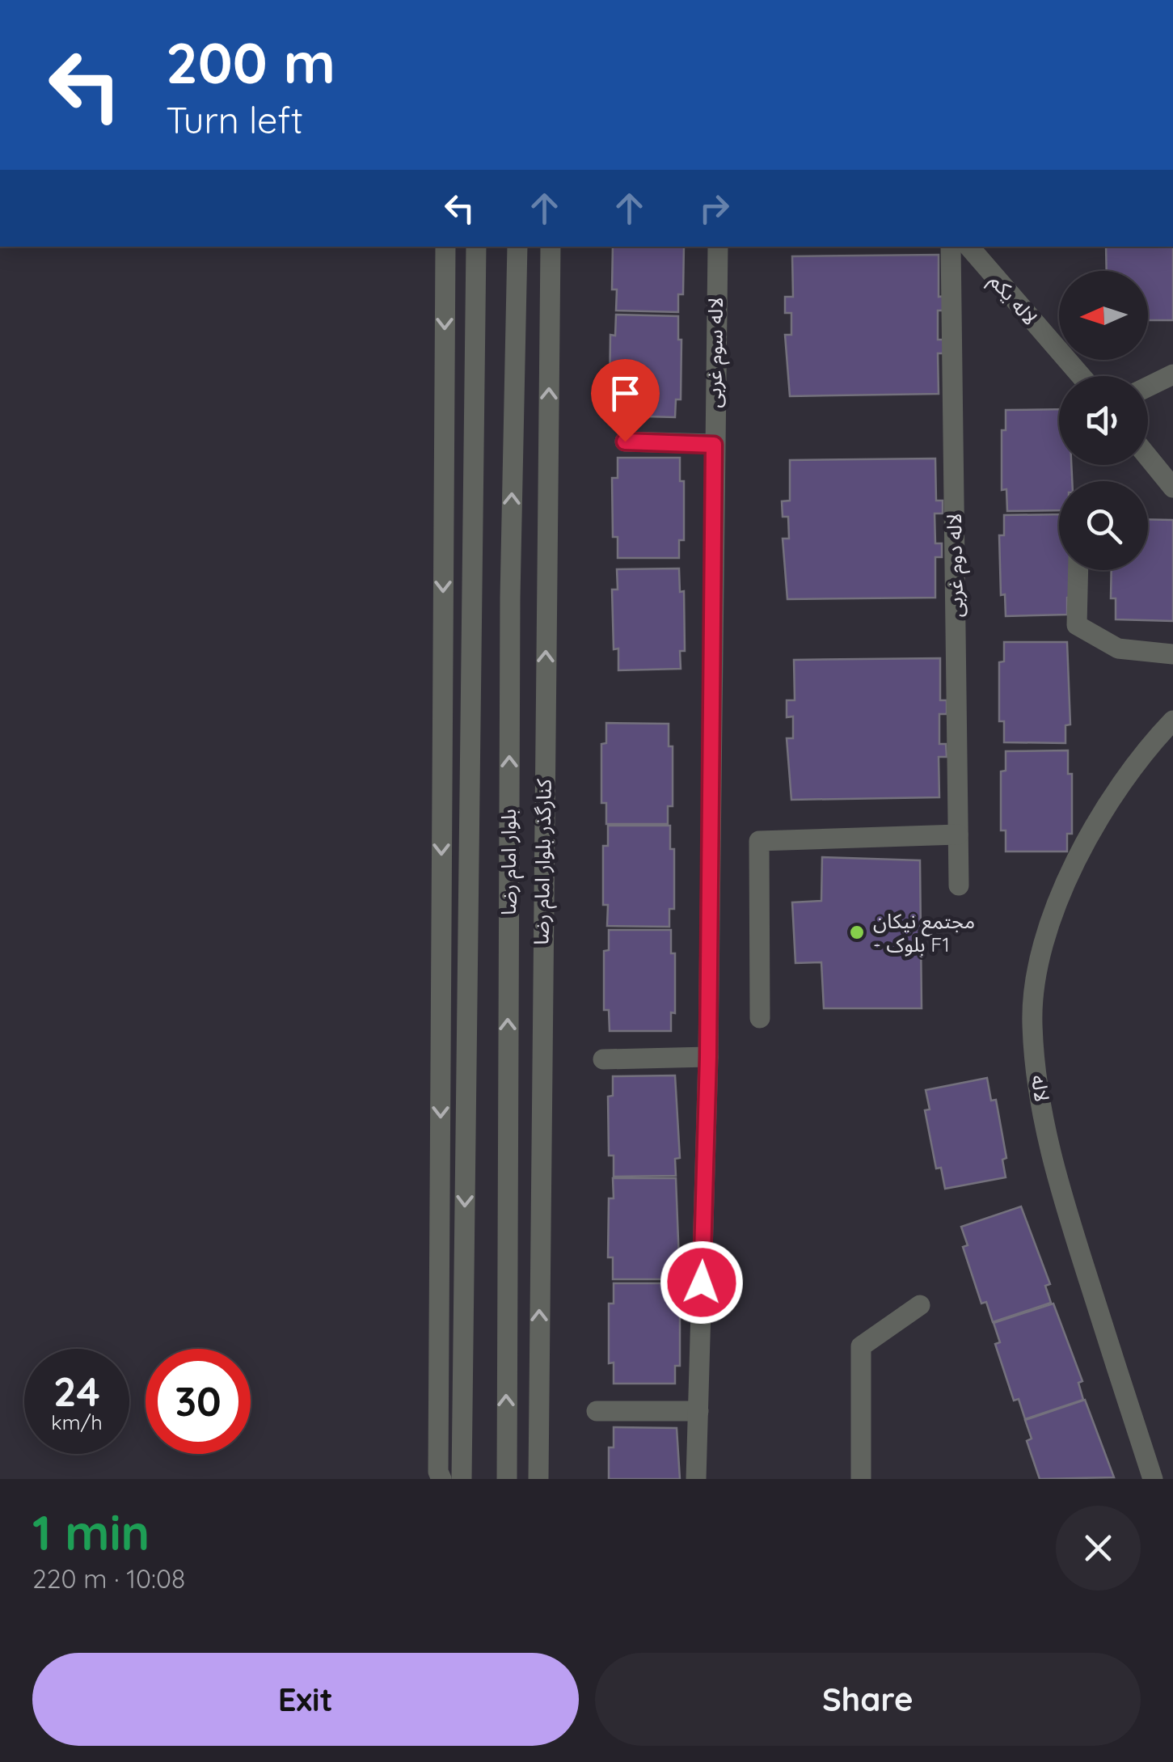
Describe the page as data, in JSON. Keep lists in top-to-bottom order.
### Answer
{
  "streets": {
    "street": [
      "لاله یکم",
      "لاله سوم غربی",
      "لاله دوم غربی",
      "بلوار امام رضا",
      "کنارگذر بلوار امام رضا",
      "لاله"
    ]
  },
  "places": ["مجتمع نیکان - بلوک F1"],
  "north": "left",
  "page": {
    "turn": ["200 m", "Turn left"],
    "speed": "24 km/h",
    "limit": "30",
    "heading": ["1 min", "220 m · 10:08"],
    "buttons": ["Exit", "Share"]
  }
}
